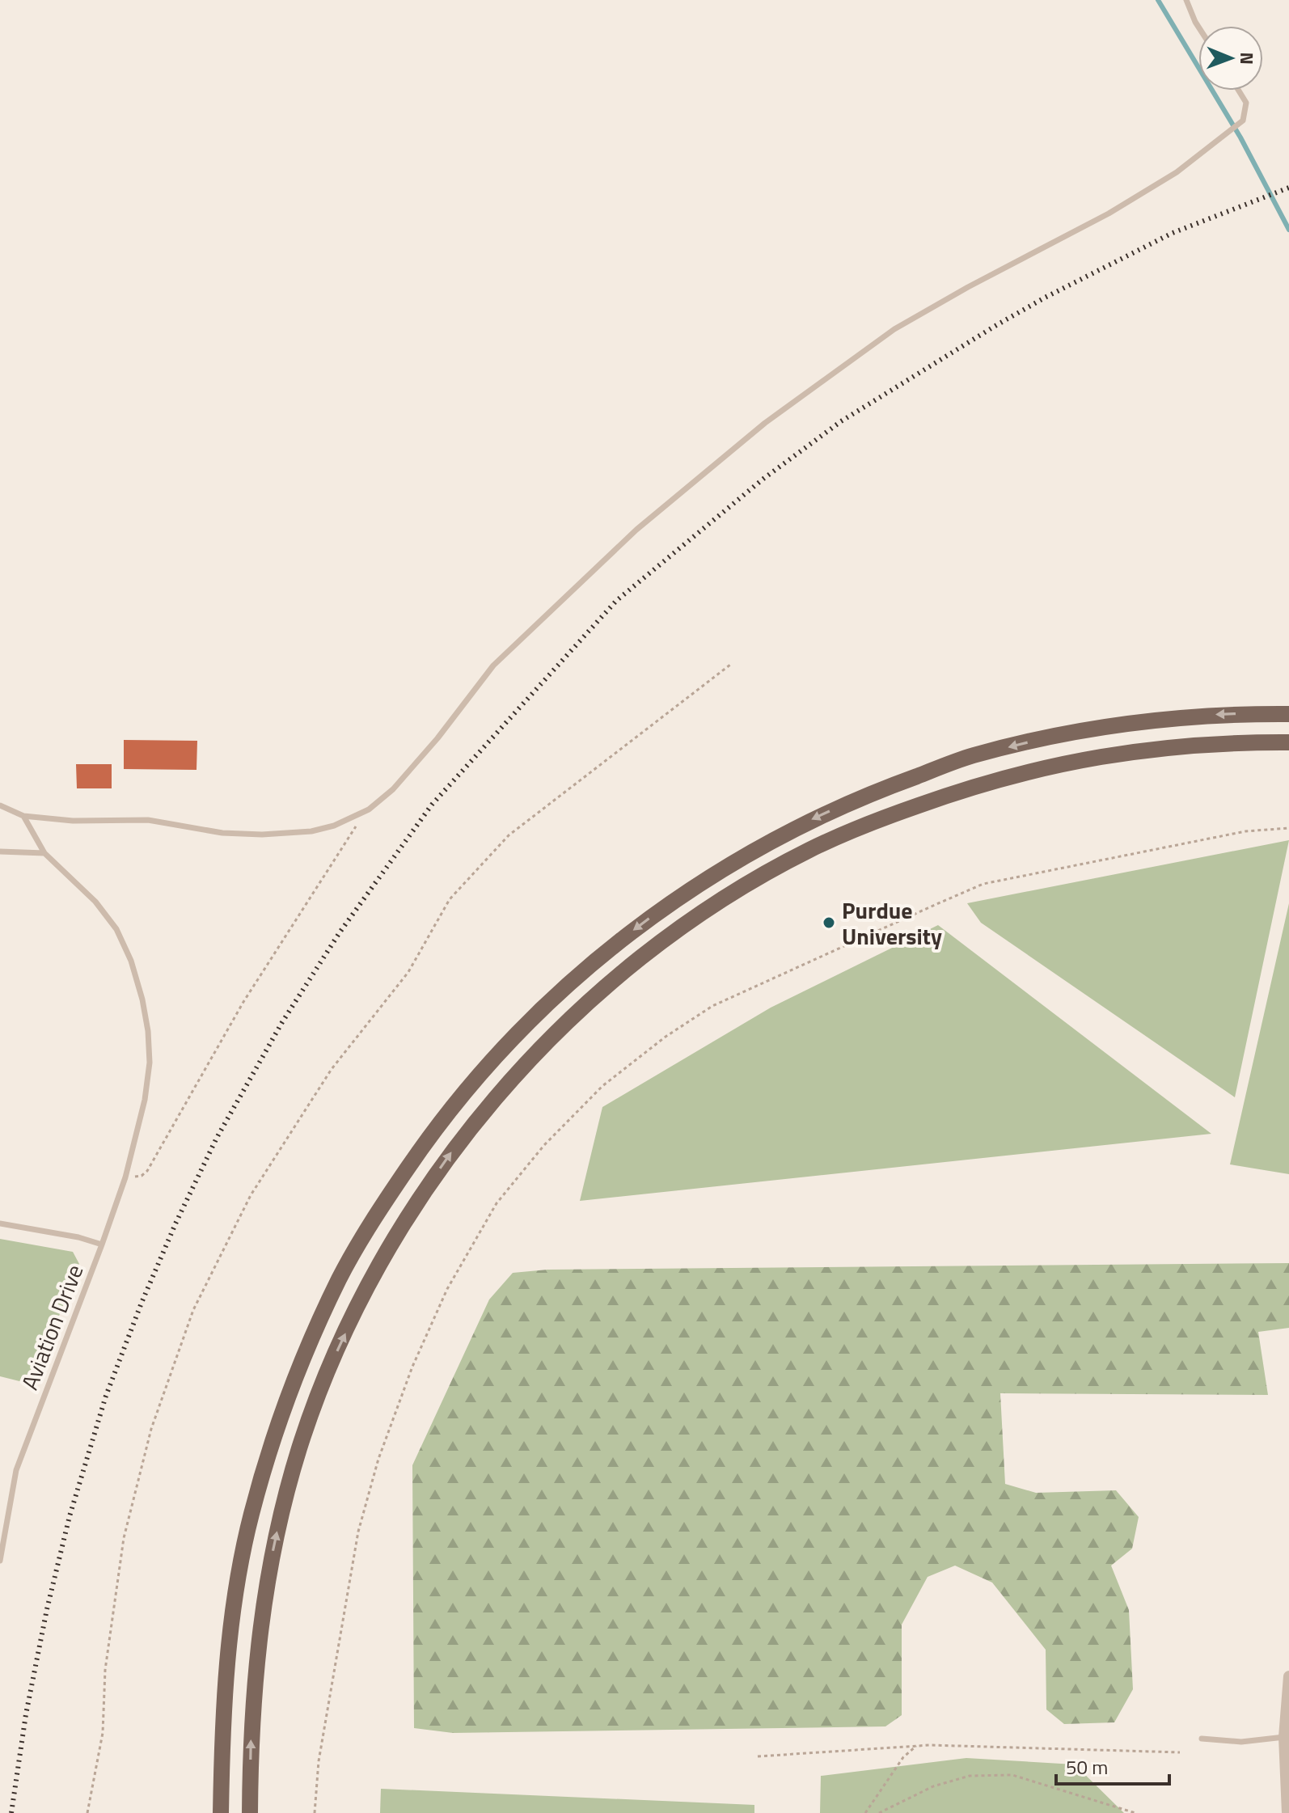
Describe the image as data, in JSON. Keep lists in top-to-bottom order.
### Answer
{
  "streets": {
    "lane": ["Aviation Drive"]
  },
  "places": ["Purdue University"],
  "scale_bar": "50 m",
  "north": "right"
}
